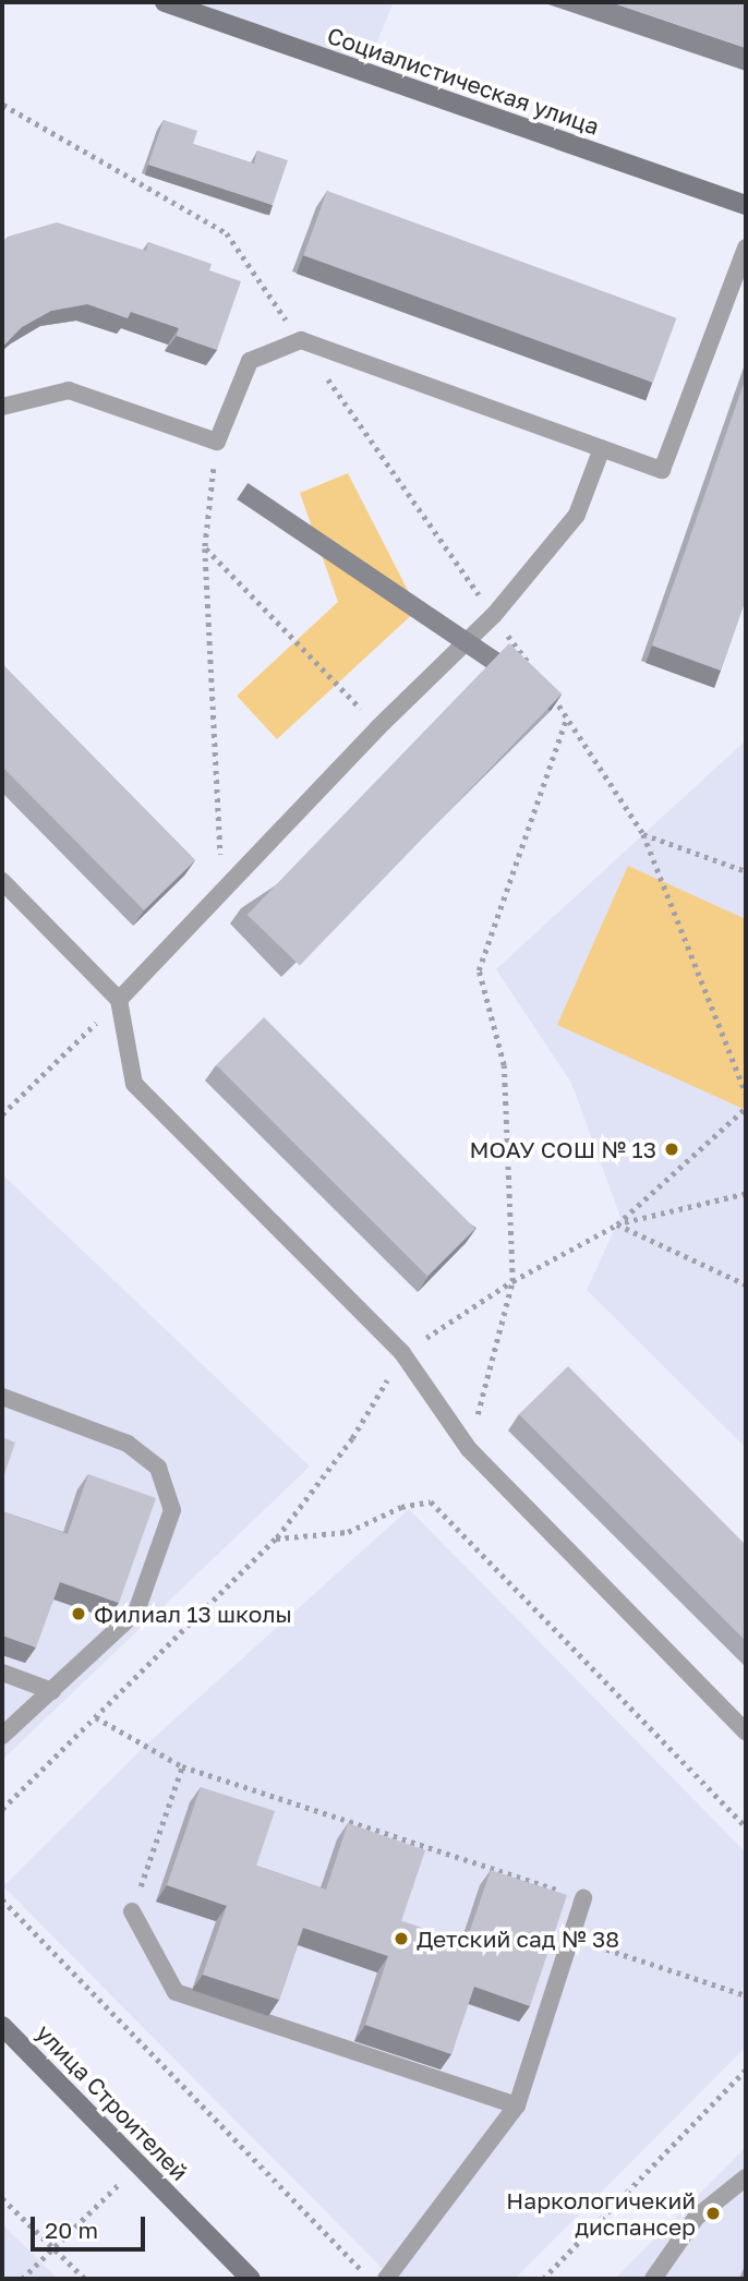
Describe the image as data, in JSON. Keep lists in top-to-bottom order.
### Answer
{
  "streets": {
    "main road": ["Социалистическая улица", "улица Строителей"]
  },
  "places": [
    "МОАУ СОШ № 13",
    "Филиал 13 школы",
    "Детский сад № 38",
    "Наркологичекий диспансер"
  ],
  "scale_bar": "20 m"
}
